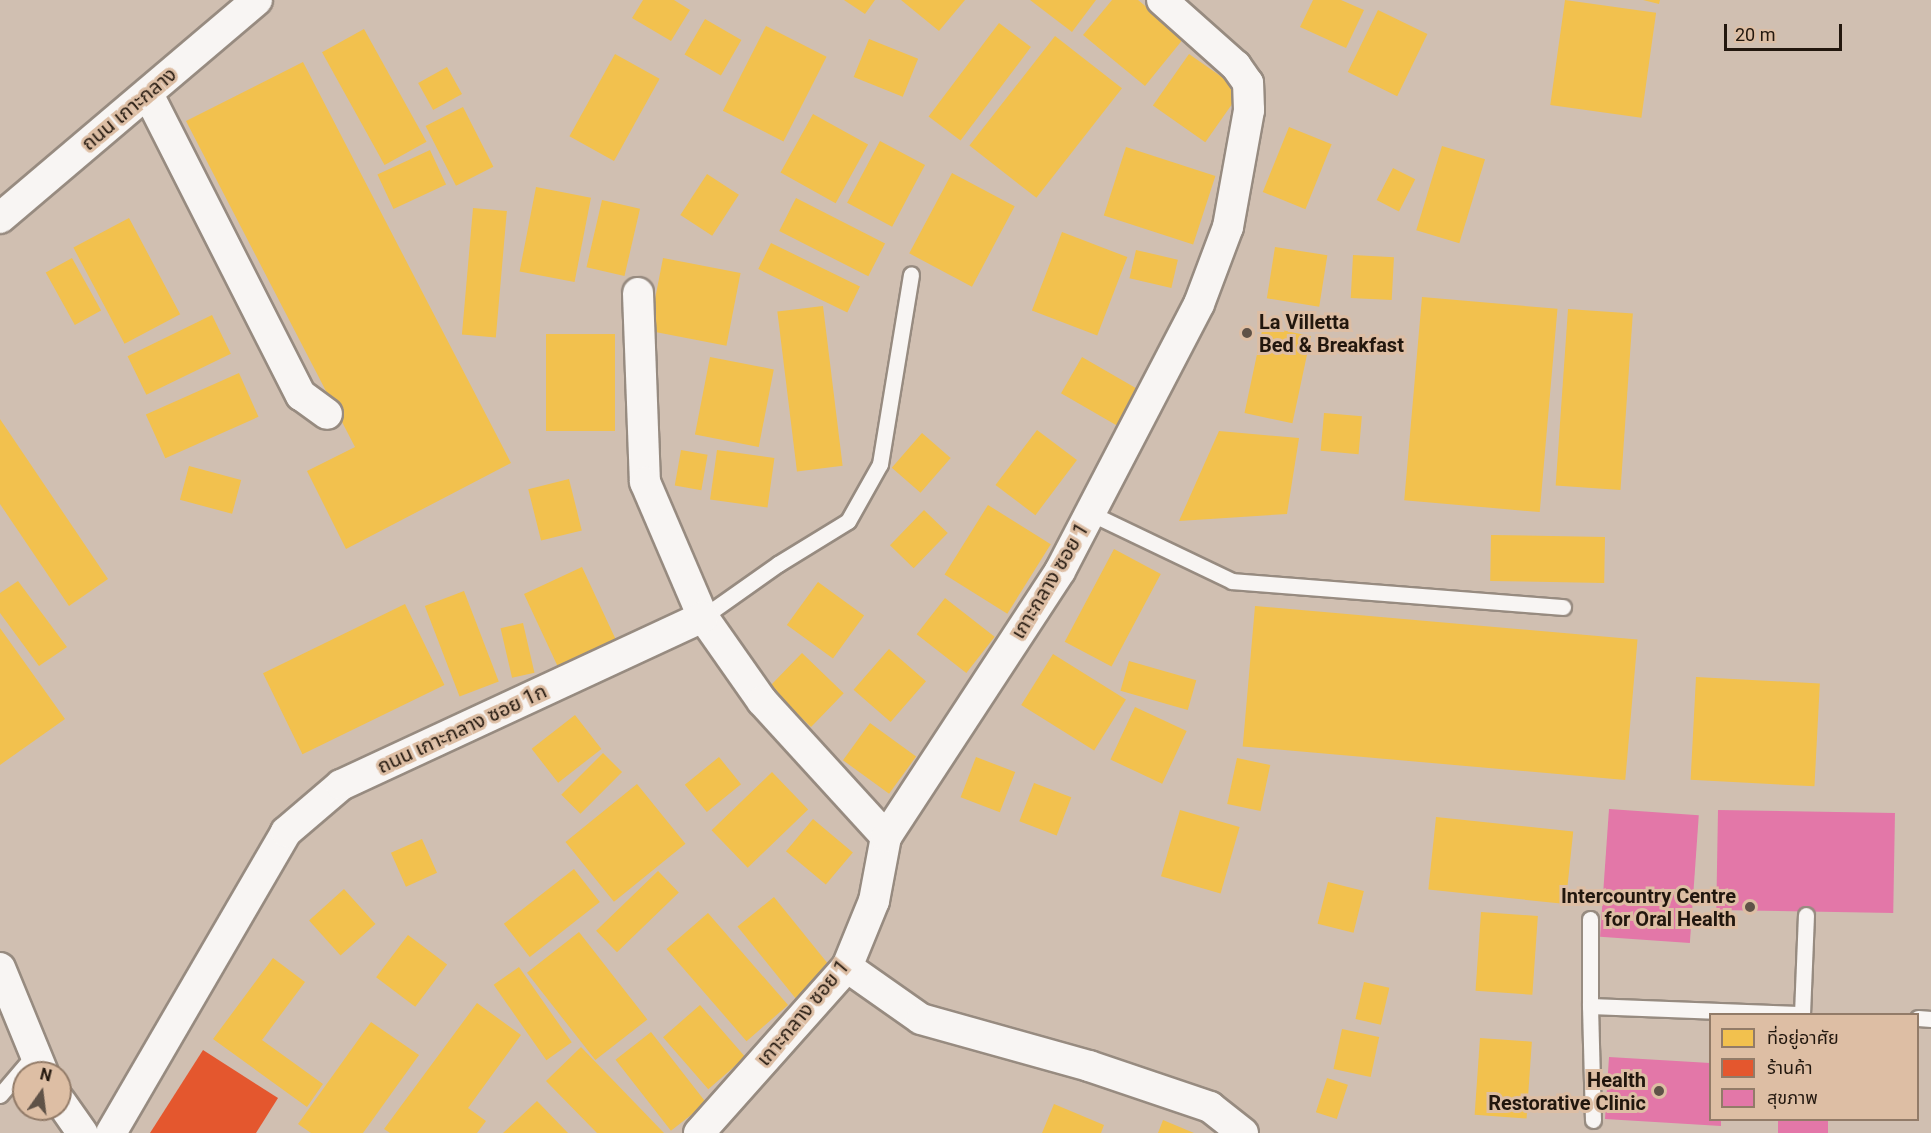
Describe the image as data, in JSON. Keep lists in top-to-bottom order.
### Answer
{
  "streets": {
    "street": ["ถนน เกาะกลาง", "เกาะกลาง ซอย 1", "ถนน เกาะกลาง ซอย 1ก"]
  },
  "places": ["La Villetta Bed & Breakfast", "Intercountry Centre for Oral Health", "Health Restorative Clinic"],
  "legend": ["ที่อยู่อาศัย", "ร้านค้า", "สุขภาพ"],
  "scale_bar": "20 m",
  "north": "top"
}
